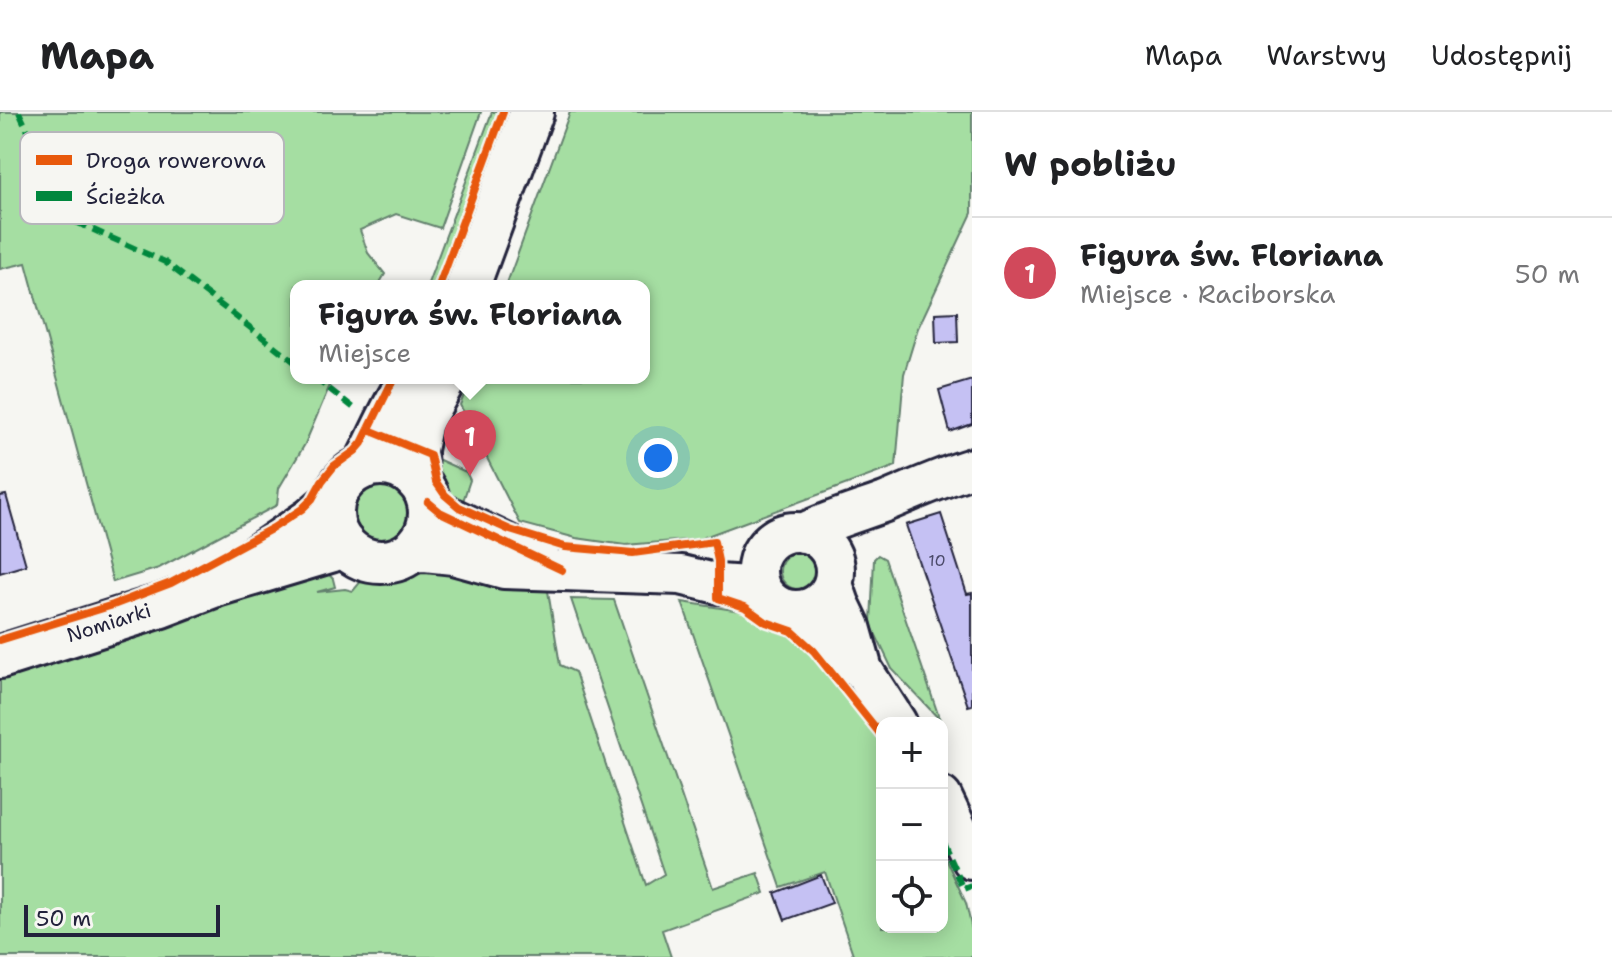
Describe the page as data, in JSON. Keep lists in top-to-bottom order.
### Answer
{
  "streets": {
    "main road": ["Nomiarki"]
  },
  "house_numbers": ["10"],
  "legend": ["Droga rowerowa", "Ścieżka"],
  "scale_bar": "50 m",
  "page": {
    "header": "Mapa",
    "nav": ["Mapa", "Warstwy", "Udostępnij"],
    "heading": "W pobliżu",
    "list": [
      {
        "mark": "1",
        "name": "Figura św. Floriana",
        "note": "Miejsce · Raciborska",
        "value": "50 m"
      }
    ],
    "popup": ["Figura św. Floriana", "Miejsce"],
    "pins": "1",
    "map_buttons": ["+", "−"],
    "scale": "50 m"
  }
}
